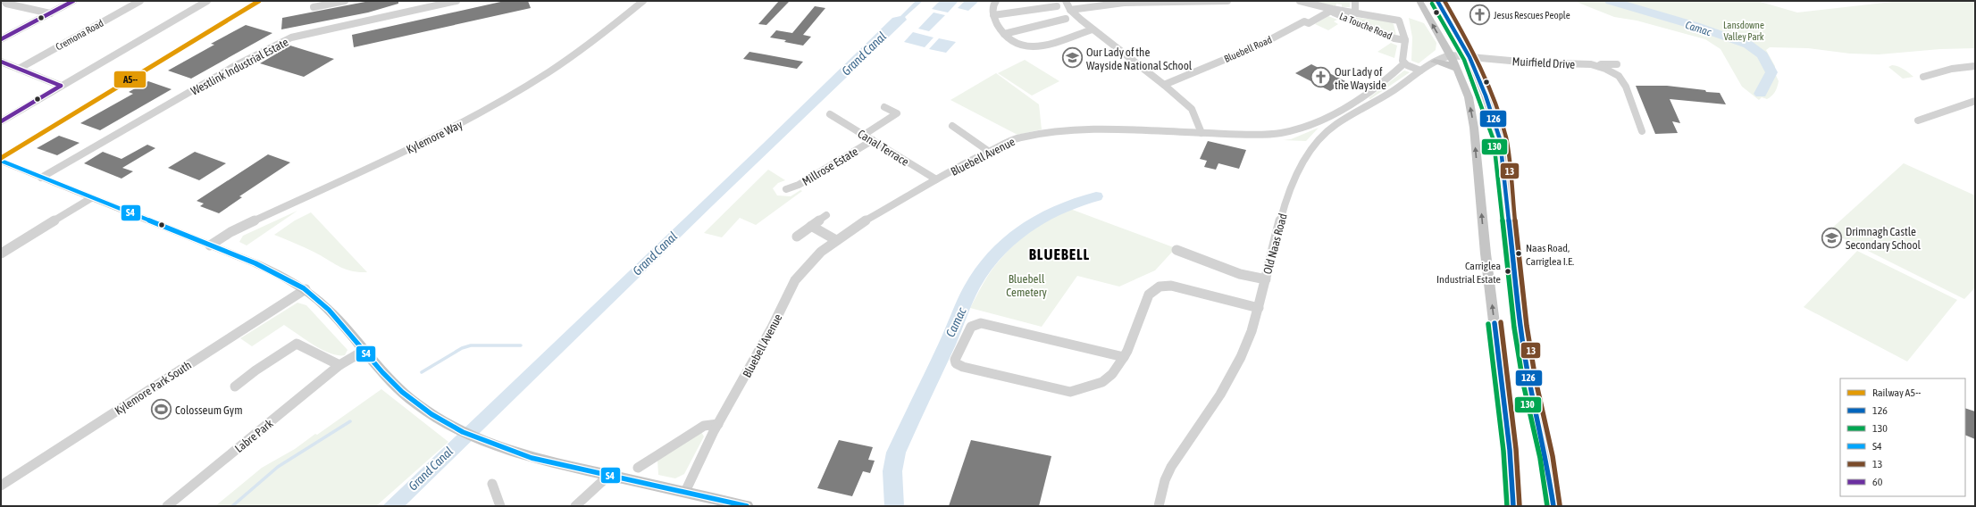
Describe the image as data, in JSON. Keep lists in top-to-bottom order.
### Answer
{
  "streets": {
    "street": [
      "La Touche Road",
      "Cremona Road",
      "Bluebell Road",
      "Muirfield Drive",
      "Westlink Industrial Estate",
      "Kylemore Way",
      "Canal Terrace",
      "Bluebell Avenue",
      "Millrose Estate",
      "Old Naas Road",
      "Kylemore Park South",
      "Labre Park"
    ]
  },
  "crossings": [
    ["La Touche Road", "Bluebell Road"],
    ["Muirfield Drive", "Old Naas Road"],
    ["Canal Terrace", "Bluebell Avenue"],
    ["Canal Terrace", "Millrose Estate"]
  ],
  "districts": ["BLUEBELL"],
  "water": ["Camac", "Grand Canal"],
  "parks": ["Lansdowne Valley Park", "Bluebell Cemetery"],
  "places": {
    "church": ["Jesus Rescues People", "Our Lady of the Wayside"],
    "school or university": ["Our Lady of the Wayside National School", "Drimnagh Castle Secondary School"],
    "other": ["Naas Road, Carriglea I.E.", "Carriglea Industrial Estate"],
    "sports": ["Colosseum Gym"]
  },
  "lines": [
    "rail line A5--",
    "transit line 126",
    "transit line 13",
    "transit line 60",
    "transit line 130",
    "transit line S4"
  ],
  "legend": [
    "Railway A5--",
    "126",
    "130",
    "S4",
    "13",
    "60"
  ]
}
